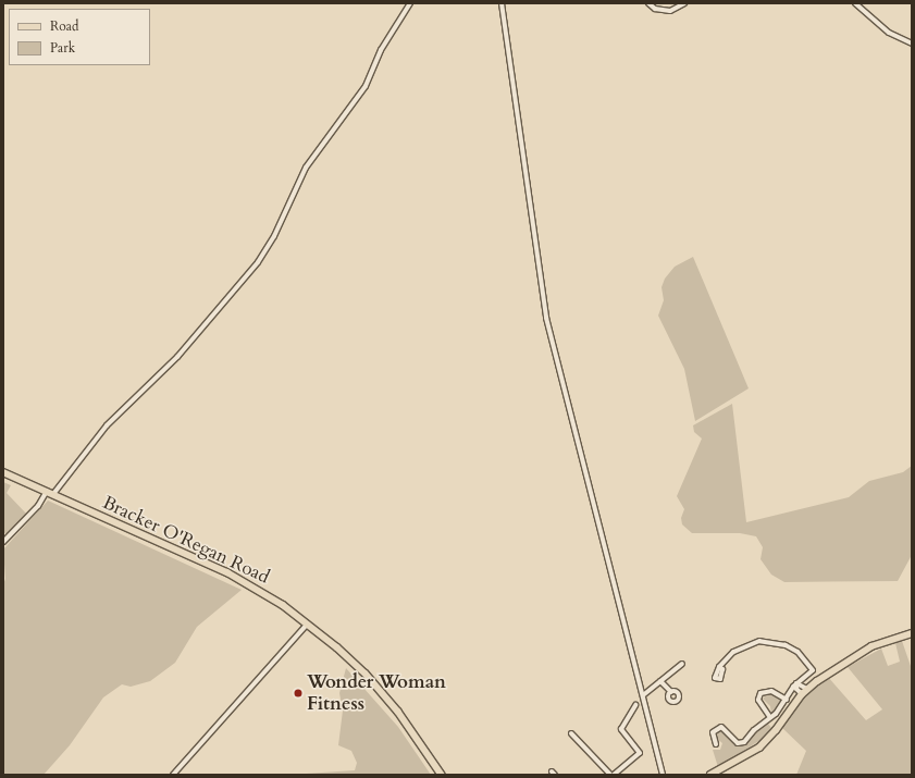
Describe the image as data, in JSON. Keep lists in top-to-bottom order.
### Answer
{
  "streets": {
    "main road": ["Bracker O'Regan Road"]
  },
  "places": ["Wonder Woman Fitness"],
  "legend": ["Road", "Park"]
}
